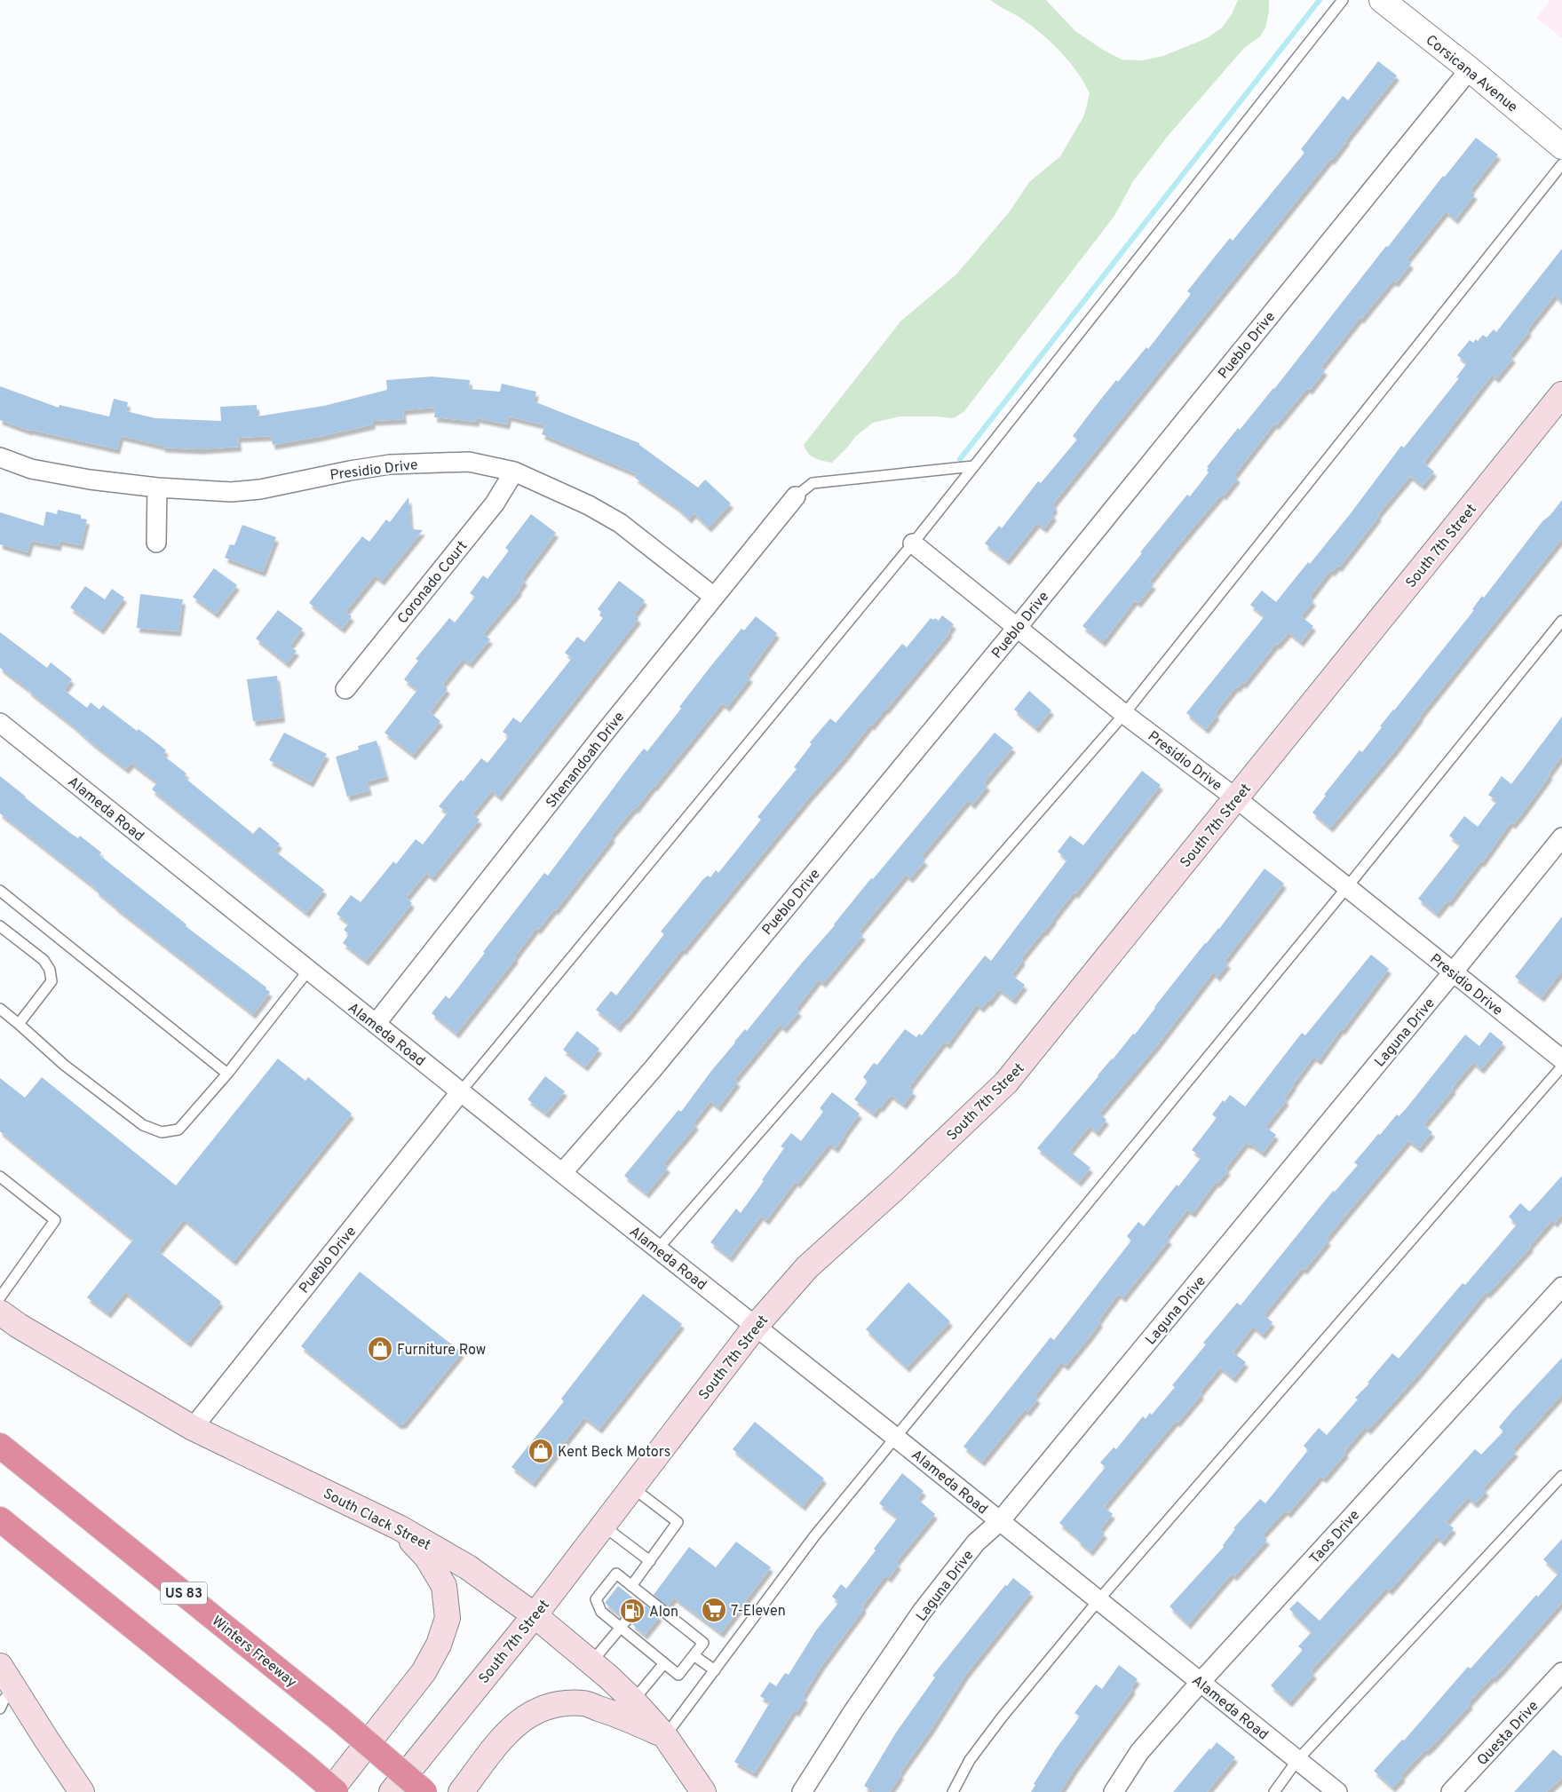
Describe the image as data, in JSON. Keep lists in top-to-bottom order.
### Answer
{
  "streets": {
    "highway": ["US 83", "Winters Freeway"],
    "main road": ["South 7th Street", "South Clack Street"],
    "street": [
      "Corsicana Avenue",
      "Pueblo Drive",
      "Presidio Drive",
      "Coronado Court",
      "Shenandoah Drive",
      "Alameda Road",
      "Laguna Drive",
      "Taos Drive",
      "Questa Drive"
    ]
  },
  "crossings": [
    ["Corsicana Avenue", "Pueblo Drive"],
    ["Pueblo Drive", "Presidio Drive"],
    ["Pueblo Drive", "Alameda Road"],
    ["Pueblo Drive", "South Clack Street"],
    ["Presidio Drive", "South 7th Street"],
    ["Presidio Drive", "Coronado Court"],
    ["Presidio Drive", "Shenandoah Drive"],
    ["Presidio Drive", "Laguna Drive"],
    ["South 7th Street", "Alameda Road"],
    ["South 7th Street", "South Clack Street"],
    ["Shenandoah Drive", "Alameda Road"],
    ["Alameda Road", "Laguna Drive"],
    ["Alameda Road", "Taos Drive"]
  ],
  "places": {
    "shop": ["Furniture Row", "Kent Beck Motors"],
    "supermarket": ["7-Eleven"],
    "fuel station": ["Alon"]
  }
}
